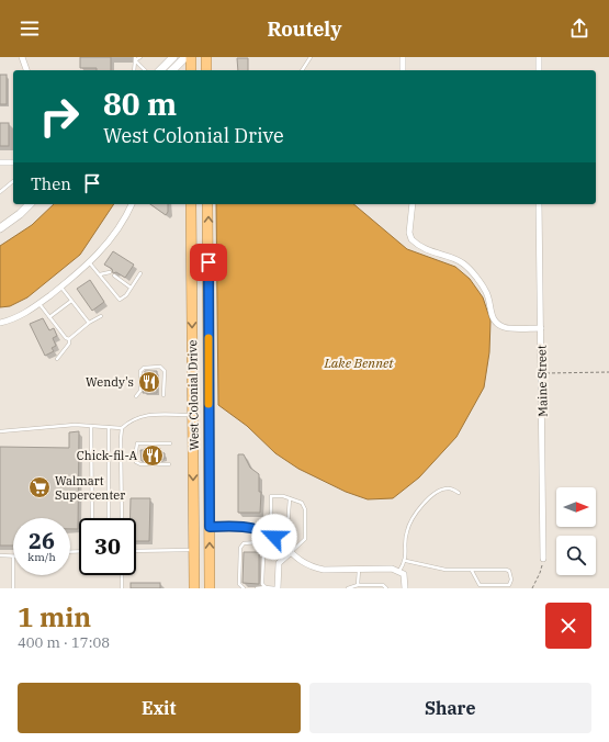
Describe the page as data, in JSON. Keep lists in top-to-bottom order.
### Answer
{
  "streets": {
    "highway": ["West Colonial Drive"],
    "street": ["Maine Street"]
  },
  "water": ["Lake Bennet"],
  "places": {
    "restaurant": ["Wendy's", "Chick-fil-A"],
    "supermarket": ["Walmart Supercenter"]
  },
  "north": "right",
  "page": {
    "header": "Routely",
    "turn": ["80 m", "West Colonial Drive"],
    "then": "Then",
    "speed": "26 km/h",
    "limit": "30",
    "heading": ["1 min", "400 m · 17:08"],
    "buttons": ["Exit", "Share"]
  }
}
